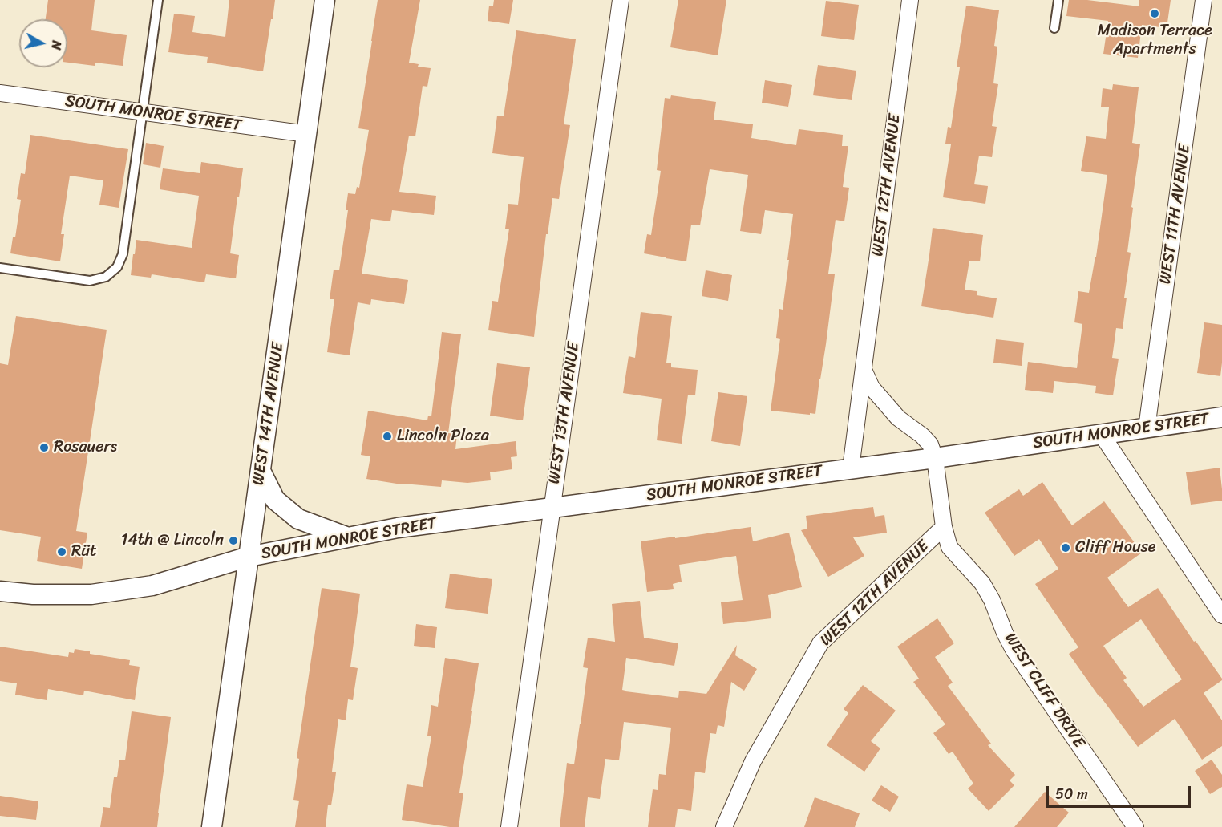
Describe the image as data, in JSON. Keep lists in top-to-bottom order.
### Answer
{
  "streets": {
    "street": [
      "SOUTH MONROE STREET",
      "WEST 12TH AVENUE",
      "WEST 11TH AVENUE",
      "WEST 13TH AVENUE",
      "WEST 14TH AVENUE",
      "WEST CLIFF DRIVE"
    ]
  },
  "crossings": [
    ["SOUTH MONROE STREET", "WEST 12TH AVENUE"],
    ["SOUTH MONROE STREET", "WEST 11TH AVENUE"],
    ["SOUTH MONROE STREET", "WEST 13TH AVENUE"],
    ["SOUTH MONROE STREET", "WEST 14TH AVENUE"],
    ["WEST 12TH AVENUE", "WEST CLIFF DRIVE"]
  ],
  "places": [
    "Madison Terrace Apartments",
    "Lincoln Plaza",
    "Rosauers",
    "14th @ Lincoln",
    "Cliff House",
    "Rüt"
  ],
  "scale_bar": "50 m",
  "north": "right"
}
